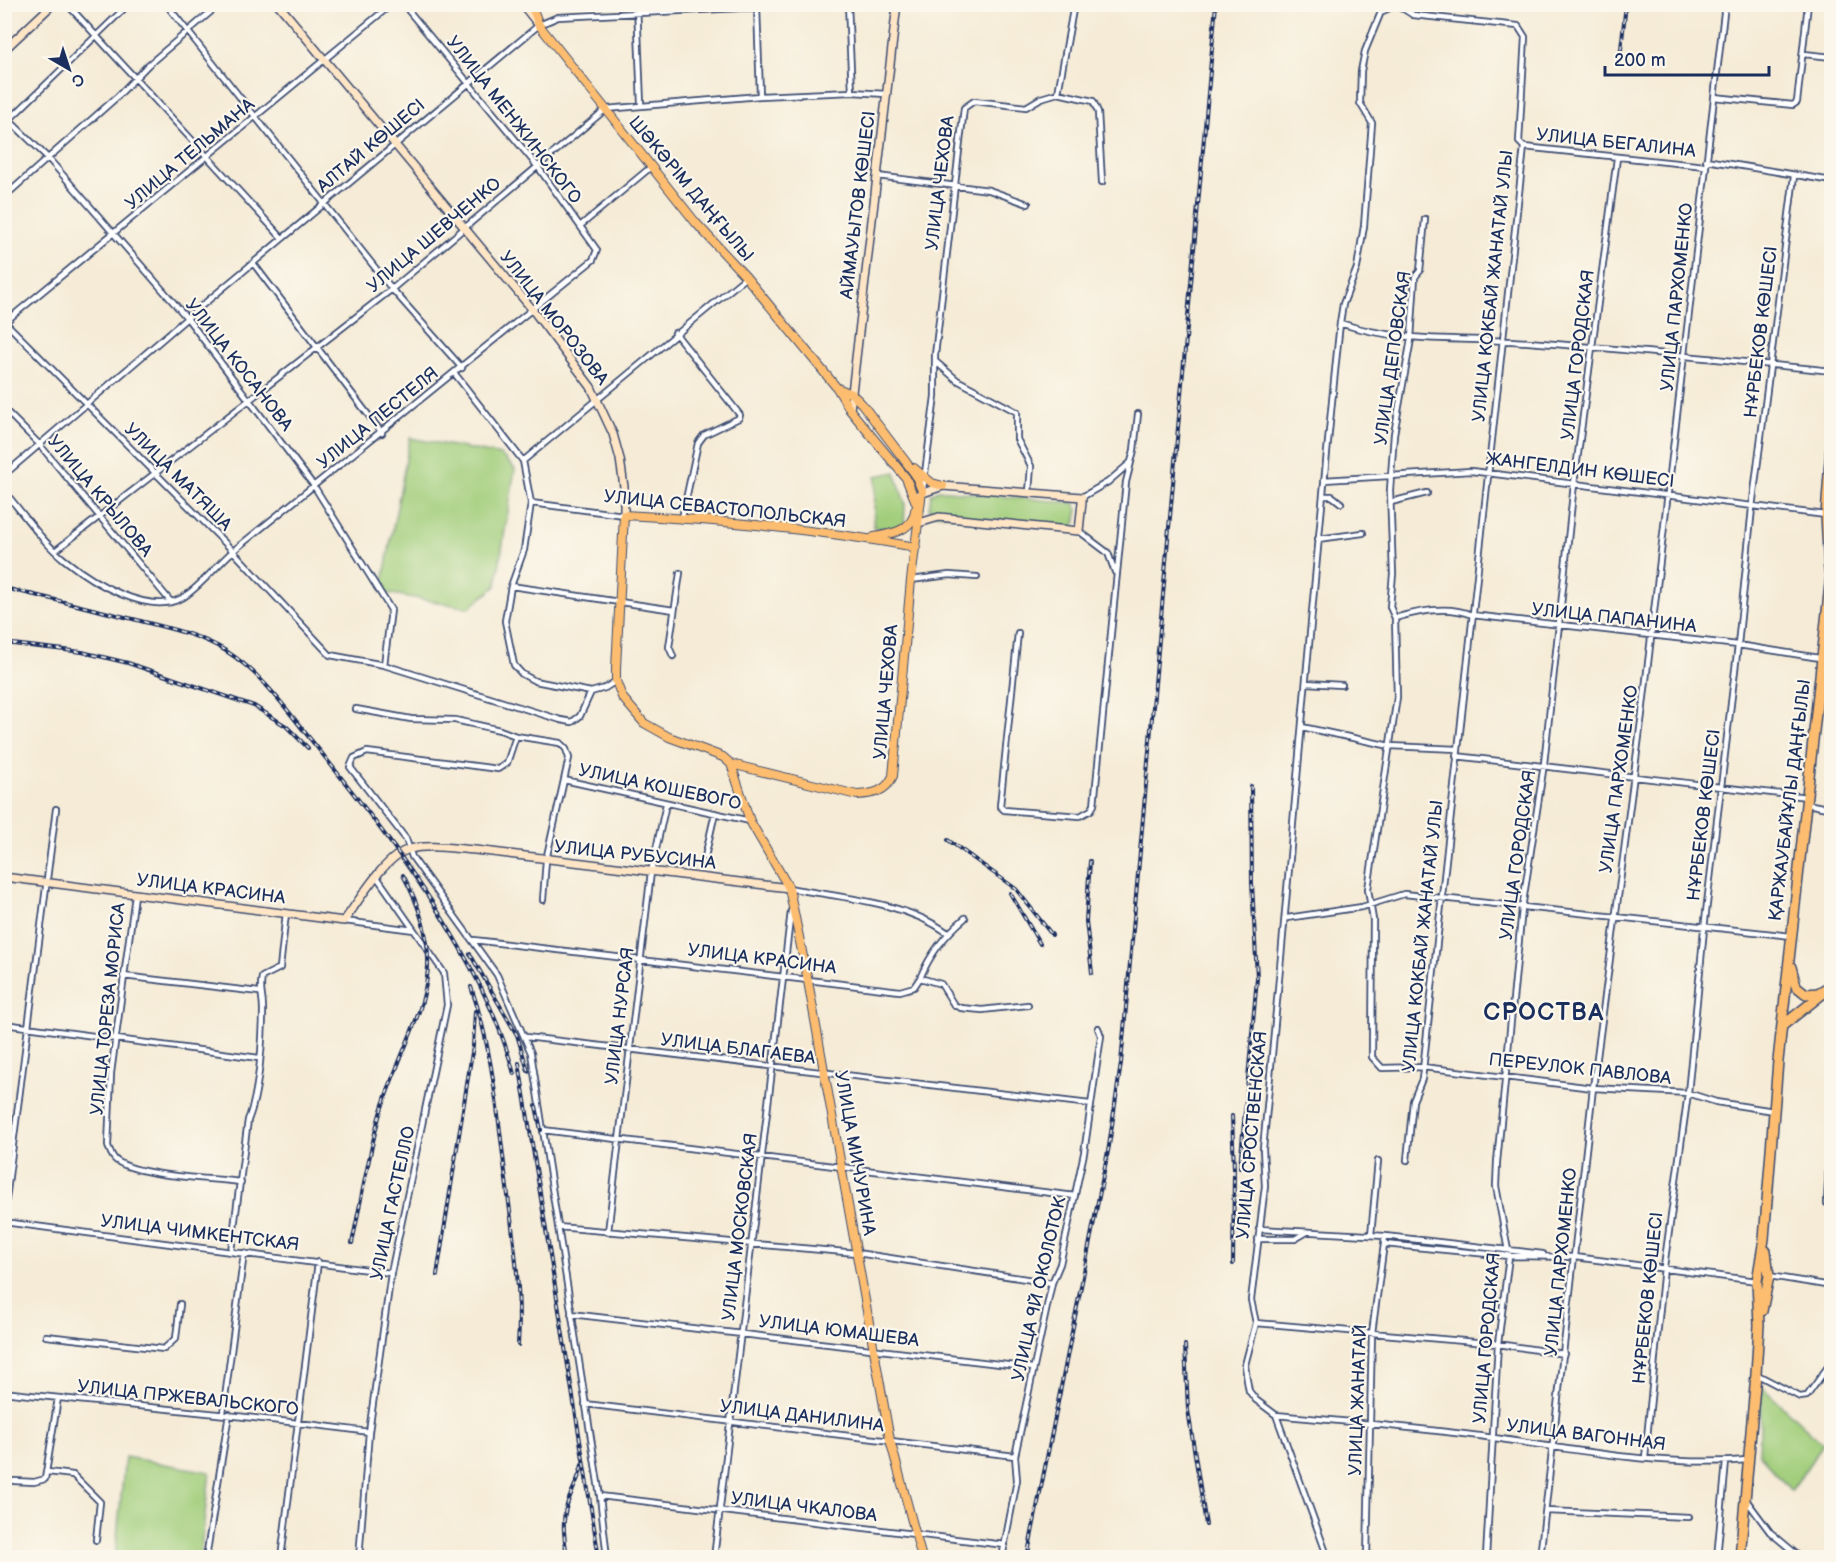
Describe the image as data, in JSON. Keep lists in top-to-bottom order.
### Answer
{
  "streets": {
    "highway": ["ҚАРЖАУБАЙҰЛЫ ДАҢҒЫЛЫ"],
    "main road": [
      "УЛИЦА ЧЕХОВА",
      "ШӘКӘРІМ ДАҢҒЫЛЫ",
      "УЛИЦА МОРОЗОВА",
      "УЛИЦА СЕВАСТОПОЛЬСКАЯ",
      "УЛИЦА МИЧУРИНА"
    ],
    "street": [
      "УЛИЦА МЕНЖИНСКОГО",
      "УЛИЦА БЕГАЛИНА",
      "АЛТАЙ КӨШЕСІ",
      "УЛИЦА ТЕЛЬМАНА",
      "АЙМАУЫТОВ КӨШЕСІ",
      "УЛИЦА ШЕВЧЕНКО",
      "УЛИЦА КОКБАЙ ЖАНАТАЙ УЛЫ",
      "УЛИЦА ПАРХОМЕНКО",
      "НҰРБЕКОВ КӨШЕСІ",
      "УЛИЦА ГОРОДСКАЯ",
      "УЛИЦА ДЕПОВСКАЯ",
      "УЛИЦА КОСАНОВА",
      "УЛИЦА ПЕСТЕЛЯ",
      "ЖАНГЕЛДИН КӨШЕСІ",
      "УЛИЦА МАТЯША",
      "УЛИЦА КРЫЛОВА",
      "УЛИЦА ПАПАНИНА",
      "УЛИЦА КОШЕВОГО",
      "УЛИЦА РУБУСИНА",
      "УЛИЦА КРАСИНА",
      "УЛИЦА ТОРЕЗА МОРИСА",
      "УЛИЦА НУРСАЯ",
      "УЛИЦА БЛАГАЕВА",
      "ПЕРЕУЛОК ПАВЛОВА",
      "УЛИЦА СРОСТВЕНСКАЯ",
      "УЛИЦА ГАСТЕЛЛО",
      "УЛИЦА МОСКОВСКАЯ",
      "УЛИЦА ЧИМКЕНТСКАЯ",
      "УЛИЦА 9Й ОКОЛОТОК",
      "УЛИЦА ЮМАШЕВА",
      "УЛИЦА ПРЖЕВАЛЬСКОГО",
      "УЛИЦА ЖАНАТАЙ",
      "УЛИЦА ДАНИЛИНА",
      "УЛИЦА ВАГОННАЯ",
      "УЛИЦА ЧКАЛОВА"
    ]
  },
  "crossings": [
    ["УЛИЦА МЕНЖИНСКОГО", "АЛТАЙ КӨШЕСІ"],
    ["УЛИЦА МЕНЖИНСКОГО", "ШӘКӘРІМ ДАҢҒЫЛЫ"],
    ["УЛИЦА МЕНЖИНСКОГО", "УЛИЦА ШЕВЧЕНКО"],
    ["УЛИЦА МЕНЖИНСКОГО", "УЛИЦА ПЕСТЕЛЯ"],
    ["УЛИЦА БЕГАЛИНА", "УЛИЦА КОКБАЙ ЖАНАТАЙ УЛЫ"],
    ["УЛИЦА БЕГАЛИНА", "УЛИЦА ПАРХОМЕНКО"],
    ["УЛИЦА БЕГАЛИНА", "НҰРБЕКОВ КӨШЕСІ"],
    ["УЛИЦА БЕГАЛИНА", "УЛИЦА ГОРОДСКАЯ"],
    ["АЛТАЙ КӨШЕСІ", "ШӘКӘРІМ ДАҢҒЫЛЫ"],
    ["АЛТАЙ КӨШЕСІ", "УЛИЦА МОРОЗОВА"],
    ["АЛТАЙ КӨШЕСІ", "УЛИЦА КОСАНОВА"],
    ["АЛТАЙ КӨШЕСІ", "УЛИЦА МАТЯША"],
    ["АЛТАЙ КӨШЕСІ", "УЛИЦА КРЫЛОВА"],
    ["УЛИЦА ТЕЛЬМАНА", "УЛИЦА МОРОЗОВА"],
    ["УЛИЦА ТЕЛЬМАНА", "УЛИЦА КОСАНОВА"],
    ["УЛИЦА ТЕЛЬМАНА", "УЛИЦА МАТЯША"],
    ["УЛИЦА ЧЕХОВА", "ШӘКӘРІМ ДАҢҒЫЛЫ"],
    ["УЛИЦА ЧЕХОВА", "УЛИЦА СЕВАСТОПОЛЬСКАЯ"],
    ["УЛИЦА ЧЕХОВА", "УЛИЦА МИЧУРИНА"],
    ["ШӘКӘРІМ ДАҢҒЫЛЫ", "АЙМАУЫТОВ КӨШЕСІ"],
    ["ШӘКӘРІМ ДАҢҒЫЛЫ", "УЛИЦА ШЕВЧЕНКО"],
    ["УЛИЦА ШЕВЧЕНКО", "УЛИЦА МОРОЗОВА"],
    ["УЛИЦА ШЕВЧЕНКО", "УЛИЦА КОСАНОВА"],
    ["УЛИЦА ШЕВЧЕНКО", "УЛИЦА МАТЯША"],
    ["УЛИЦА ШЕВЧЕНКО", "УЛИЦА КРЫЛОВА"],
    ["УЛИЦА КОКБАЙ ЖАНАТАЙ УЛЫ", "ЖАНГЕЛДИН КӨШЕСІ"],
    ["УЛИЦА КОКБАЙ ЖАНАТАЙ УЛЫ", "УЛИЦА ПАПАНИНА"],
    ["УЛИЦА КОКБАЙ ЖАНАТАЙ УЛЫ", "ПЕРЕУЛОК ПАВЛОВА"],
    ["УЛИЦА КОКБАЙ ЖАНАТАЙ УЛЫ", "УЛИЦА СРОСТВЕНСКАЯ"],
    ["УЛИЦА ПАРХОМЕНКО", "ЖАНГЕЛДИН КӨШЕСІ"],
    ["УЛИЦА ПАРХОМЕНКО", "УЛИЦА ПАПАНИНА"],
    ["УЛИЦА ПАРХОМЕНКО", "ПЕРЕУЛОК ПАВЛОВА"],
    ["УЛИЦА ПАРХОМЕНКО", "УЛИЦА ВАГОННАЯ"],
    ["УЛИЦА МОРОЗОВА", "УЛИЦА ПЕСТЕЛЯ"],
    ["УЛИЦА МОРОЗОВА", "УЛИЦА СЕВАСТОПОЛЬСКАЯ"],
    ["НҰРБЕКОВ КӨШЕСІ", "ЖАНГЕЛДИН КӨШЕСІ"],
    ["НҰРБЕКОВ КӨШЕСІ", "УЛИЦА ПАПАНИНА"],
    ["НҰРБЕКОВ КӨШЕСІ", "ПЕРЕУЛОК ПАВЛОВА"],
    ["НҰРБЕКОВ КӨШЕСІ", "УЛИЦА ВАГОННАЯ"],
    ["УЛИЦА ГОРОДСКАЯ", "ЖАНГЕЛДИН КӨШЕСІ"],
    ["УЛИЦА ГОРОДСКАЯ", "УЛИЦА ПАПАНИНА"],
    ["УЛИЦА ГОРОДСКАЯ", "ПЕРЕУЛОК ПАВЛОВА"],
    ["УЛИЦА ГОРОДСКАЯ", "УЛИЦА ВАГОННАЯ"],
    ["УЛИЦА ДЕПОВСКАЯ", "ЖАНГЕЛДИН КӨШЕСІ"],
    ["УЛИЦА ДЕПОВСКАЯ", "УЛИЦА ПАПАНИНА"],
    ["УЛИЦА ДЕПОВСКАЯ", "ПЕРЕУЛОК ПАВЛОВА"],
    ["УЛИЦА КОСАНОВА", "УЛИЦА ПЕСТЕЛЯ"],
    ["УЛИЦА КОСАНОВА", "УЛИЦА МАТЯША"],
    ["УЛИЦА ПЕСТЕЛЯ", "УЛИЦА МАТЯША"],
    ["УЛИЦА ПЕСТЕЛЯ", "УЛИЦА КРЫЛОВА"],
    ["ЖАНГЕЛДИН КӨШЕСІ", "ҚАРЖАУБАЙҰЛЫ ДАҢҒЫЛЫ"],
    ["ЖАНГЕЛДИН КӨШЕСІ", "УЛИЦА СРОСТВЕНСКАЯ"],
    ["УЛИЦА ПАПАНИНА", "ҚАРЖАУБАЙҰЛЫ ДАҢҒЫЛЫ"],
    ["УЛИЦА КОШЕВОГО", "УЛИЦА РУБУСИНА"],
    ["УЛИЦА КОШЕВОГО", "УЛИЦА НУРСАЯ"],
    ["УЛИЦА КОШЕВОГО", "УЛИЦА МИЧУРИНА"],
    ["УЛИЦА РУБУСИНА", "УЛИЦА НУРСАЯ"],
    ["УЛИЦА РУБУСИНА", "УЛИЦА МИЧУРИНА"],
    ["УЛИЦА КРАСИНА", "УЛИЦА ТОРЕЗА МОРИСА"],
    ["УЛИЦА КРАСИНА", "УЛИЦА НУРСАЯ"],
    ["УЛИЦА КРАСИНА", "УЛИЦА МИЧУРИНА"],
    ["УЛИЦА КРАСИНА", "УЛИЦА ГАСТЕЛЛО"],
    ["УЛИЦА КРАСИНА", "УЛИЦА МОСКОВСКАЯ"],
    ["УЛИЦА НУРСАЯ", "УЛИЦА БЛАГАЕВА"],
    ["УЛИЦА БЛАГАЕВА", "УЛИЦА МИЧУРИНА"],
    ["УЛИЦА БЛАГАЕВА", "УЛИЦА МОСКОВСКАЯ"],
    ["УЛИЦА БЛАГАЕВА", "УЛИЦА 9Й ОКОЛОТОК"],
    ["УЛИЦА СРОСТВЕНСКАЯ", "УЛИЦА ВАГОННАЯ"],
    ["УЛИЦА МИЧУРИНА", "УЛИЦА МОСКОВСКАЯ"],
    ["УЛИЦА МИЧУРИНА", "УЛИЦА ЮМАШЕВА"],
    ["УЛИЦА МИЧУРИНА", "УЛИЦА ДАНИЛИНА"],
    ["УЛИЦА МИЧУРИНА", "УЛИЦА ЧКАЛОВА"],
    ["УЛИЦА ГАСТЕЛЛО", "УЛИЦА ЧИМКЕНТСКАЯ"],
    ["УЛИЦА ГАСТЕЛЛО", "УЛИЦА ПРЖЕВАЛЬСКОГО"],
    ["УЛИЦА МОСКОВСКАЯ", "УЛИЦА ЮМАШЕВА"],
    ["УЛИЦА МОСКОВСКАЯ", "УЛИЦА ДАНИЛИНА"],
    ["УЛИЦА МОСКОВСКАЯ", "УЛИЦА ЧКАЛОВА"],
    ["УЛИЦА 9Й ОКОЛОТОК", "УЛИЦА ЮМАШЕВА"],
    ["УЛИЦА 9Й ОКОЛОТОК", "УЛИЦА ДАНИЛИНА"],
    ["УЛИЦА 9Й ОКОЛОТОК", "УЛИЦА ЧКАЛОВА"],
    ["УЛИЦА ЖАНАТАЙ", "УЛИЦА ВАГОННАЯ"]
  ],
  "districts": ["СРОСТВА"],
  "scale_bar": "200 m",
  "north": "bottom right"
}
